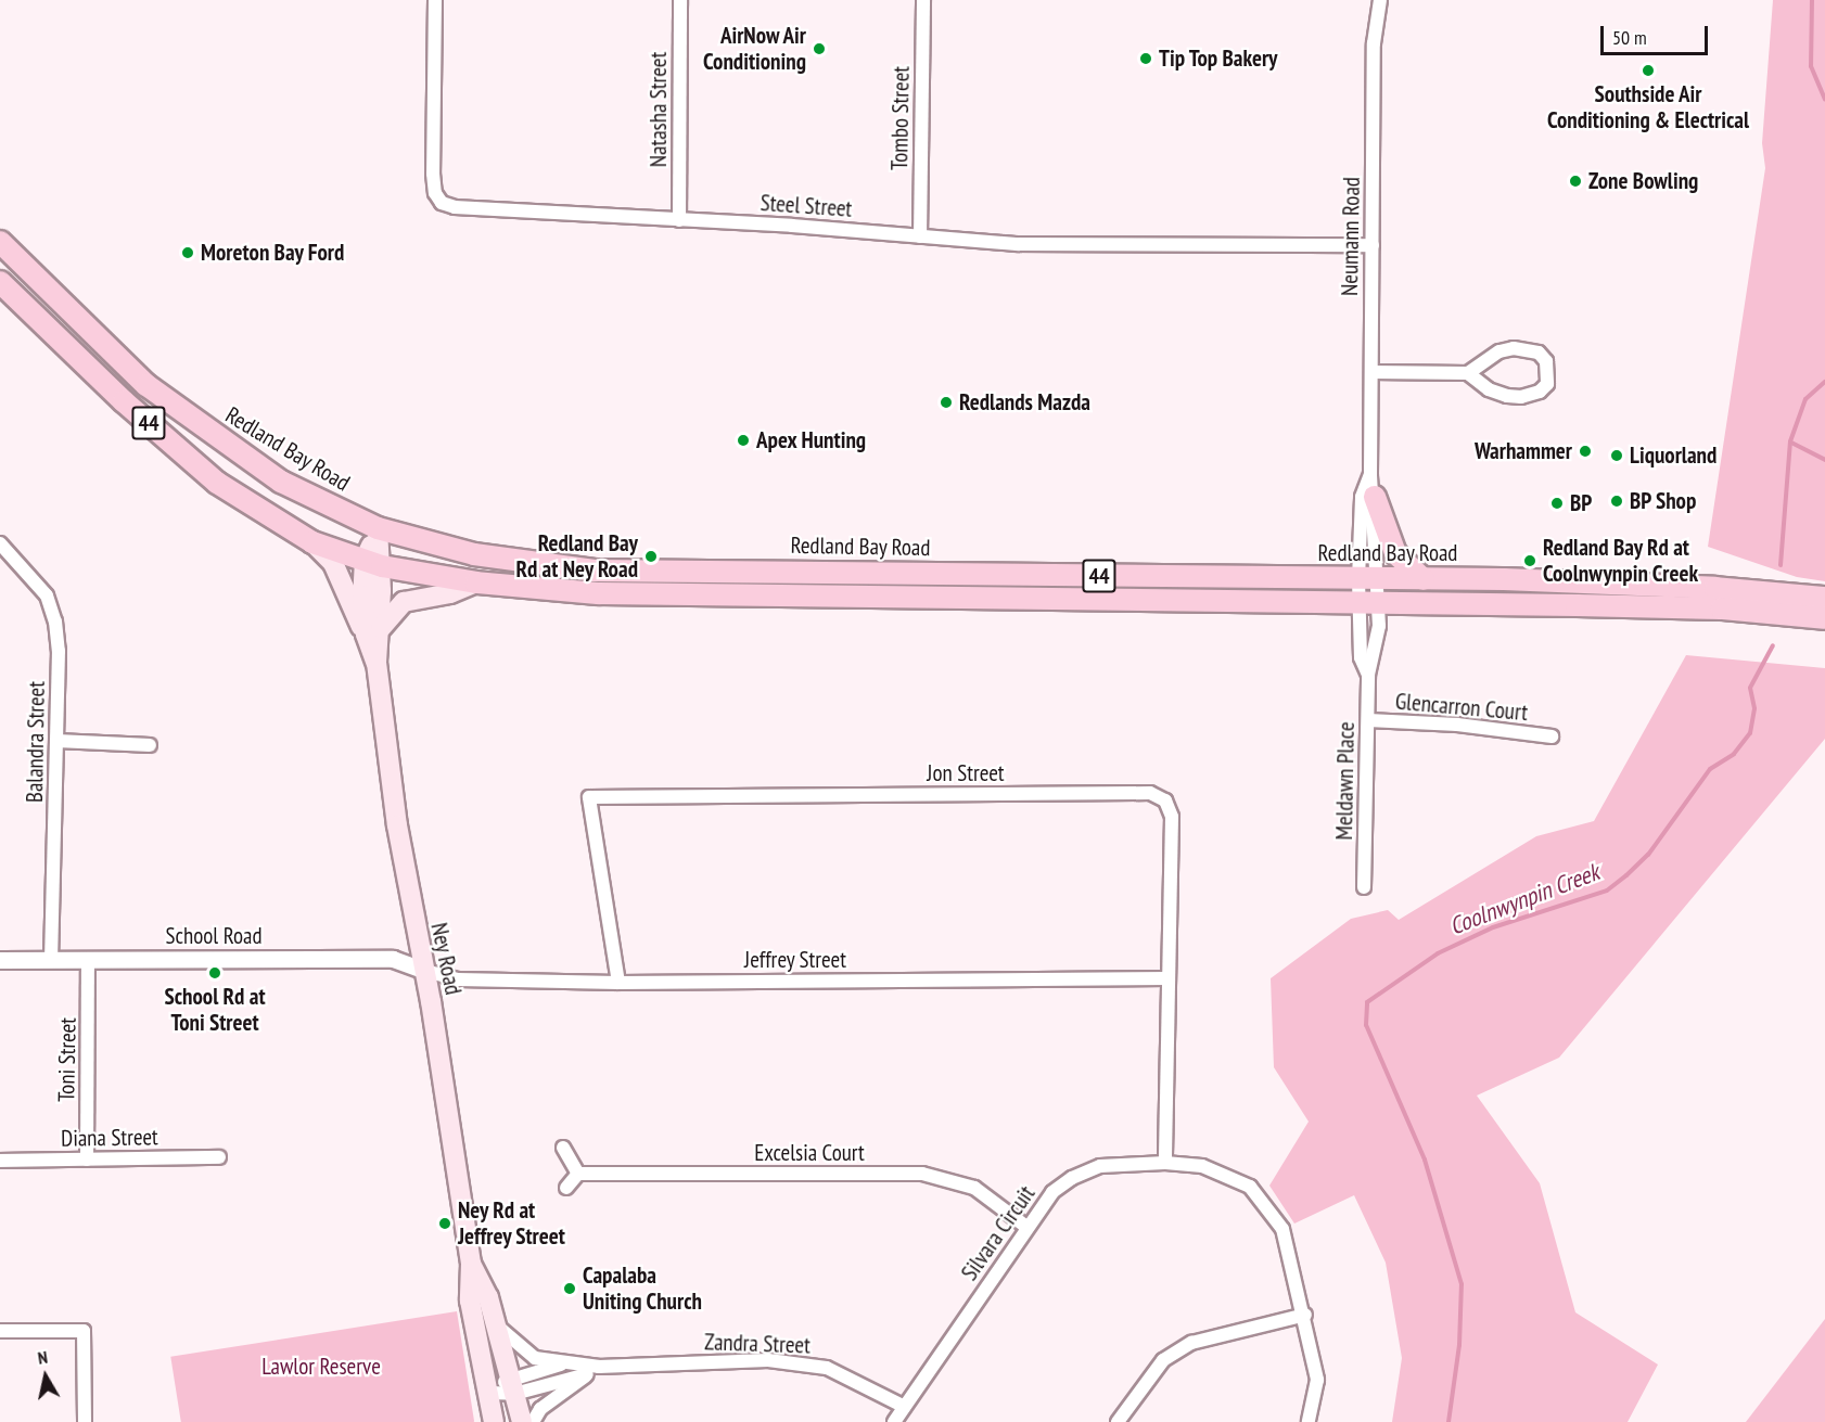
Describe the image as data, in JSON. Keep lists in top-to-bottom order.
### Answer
{
  "streets": {
    "main road": ["44", "Redland Bay Road", "Ney Road"],
    "street": [
      "Natasha Street",
      "Tombo Street",
      "Steel Street",
      "Neumann Road",
      "Glencarron Court",
      "Balandra Street",
      "Jon Street",
      "Meldawn Place",
      "School Road",
      "Jeffrey Street",
      "Toni Street",
      "Diana Street",
      "Excelsia Court",
      "Silvara Circuit",
      "Zandra Street"
    ]
  },
  "crossings": [
    ["Natasha Street", "Steel Street"],
    ["Tombo Street", "Steel Street"],
    ["Steel Street", "Neumann Road"],
    ["Neumann Road", "44"],
    ["Neumann Road", "Redland Bay Road"],
    ["Neumann Road", "Meldawn Place"],
    ["44", "Meldawn Place"],
    ["44", "Ney Road"],
    ["Redland Bay Road", "Ney Road"],
    ["Glencarron Court", "Meldawn Place"],
    ["Balandra Street", "School Road"],
    ["Jon Street", "Jeffrey Street"],
    ["Jon Street", "Silvara Circuit"],
    ["School Road", "Ney Road"],
    ["School Road", "Jeffrey Street"],
    ["School Road", "Toni Street"],
    ["Ney Road", "Jeffrey Street"],
    ["Ney Road", "Zandra Street"],
    ["Toni Street", "Diana Street"],
    ["Excelsia Court", "Silvara Circuit"],
    ["Silvara Circuit", "Zandra Street"]
  ],
  "water": ["Coolnwynpin Creek"],
  "parks": ["Lawlor Reserve"],
  "places": [
    "AirNow Air Conditioning",
    "Tip Top Bakery",
    "Southside Air Conditioning & Electrical",
    "Zone Bowling",
    "Moreton Bay Ford",
    "Redlands Mazda",
    "Apex Hunting",
    "Warhammer",
    "Liquorland",
    "BP Shop",
    "BP",
    "Redland Bay Rd at Ney Road",
    "Redland Bay Rd at Coolnwynpin Creek",
    "School Rd at Toni Street",
    "Ney Rd at Jeffrey Street",
    "Capalaba Uniting Church"
  ],
  "scale_bar": "50 m",
  "north": "top"
}
